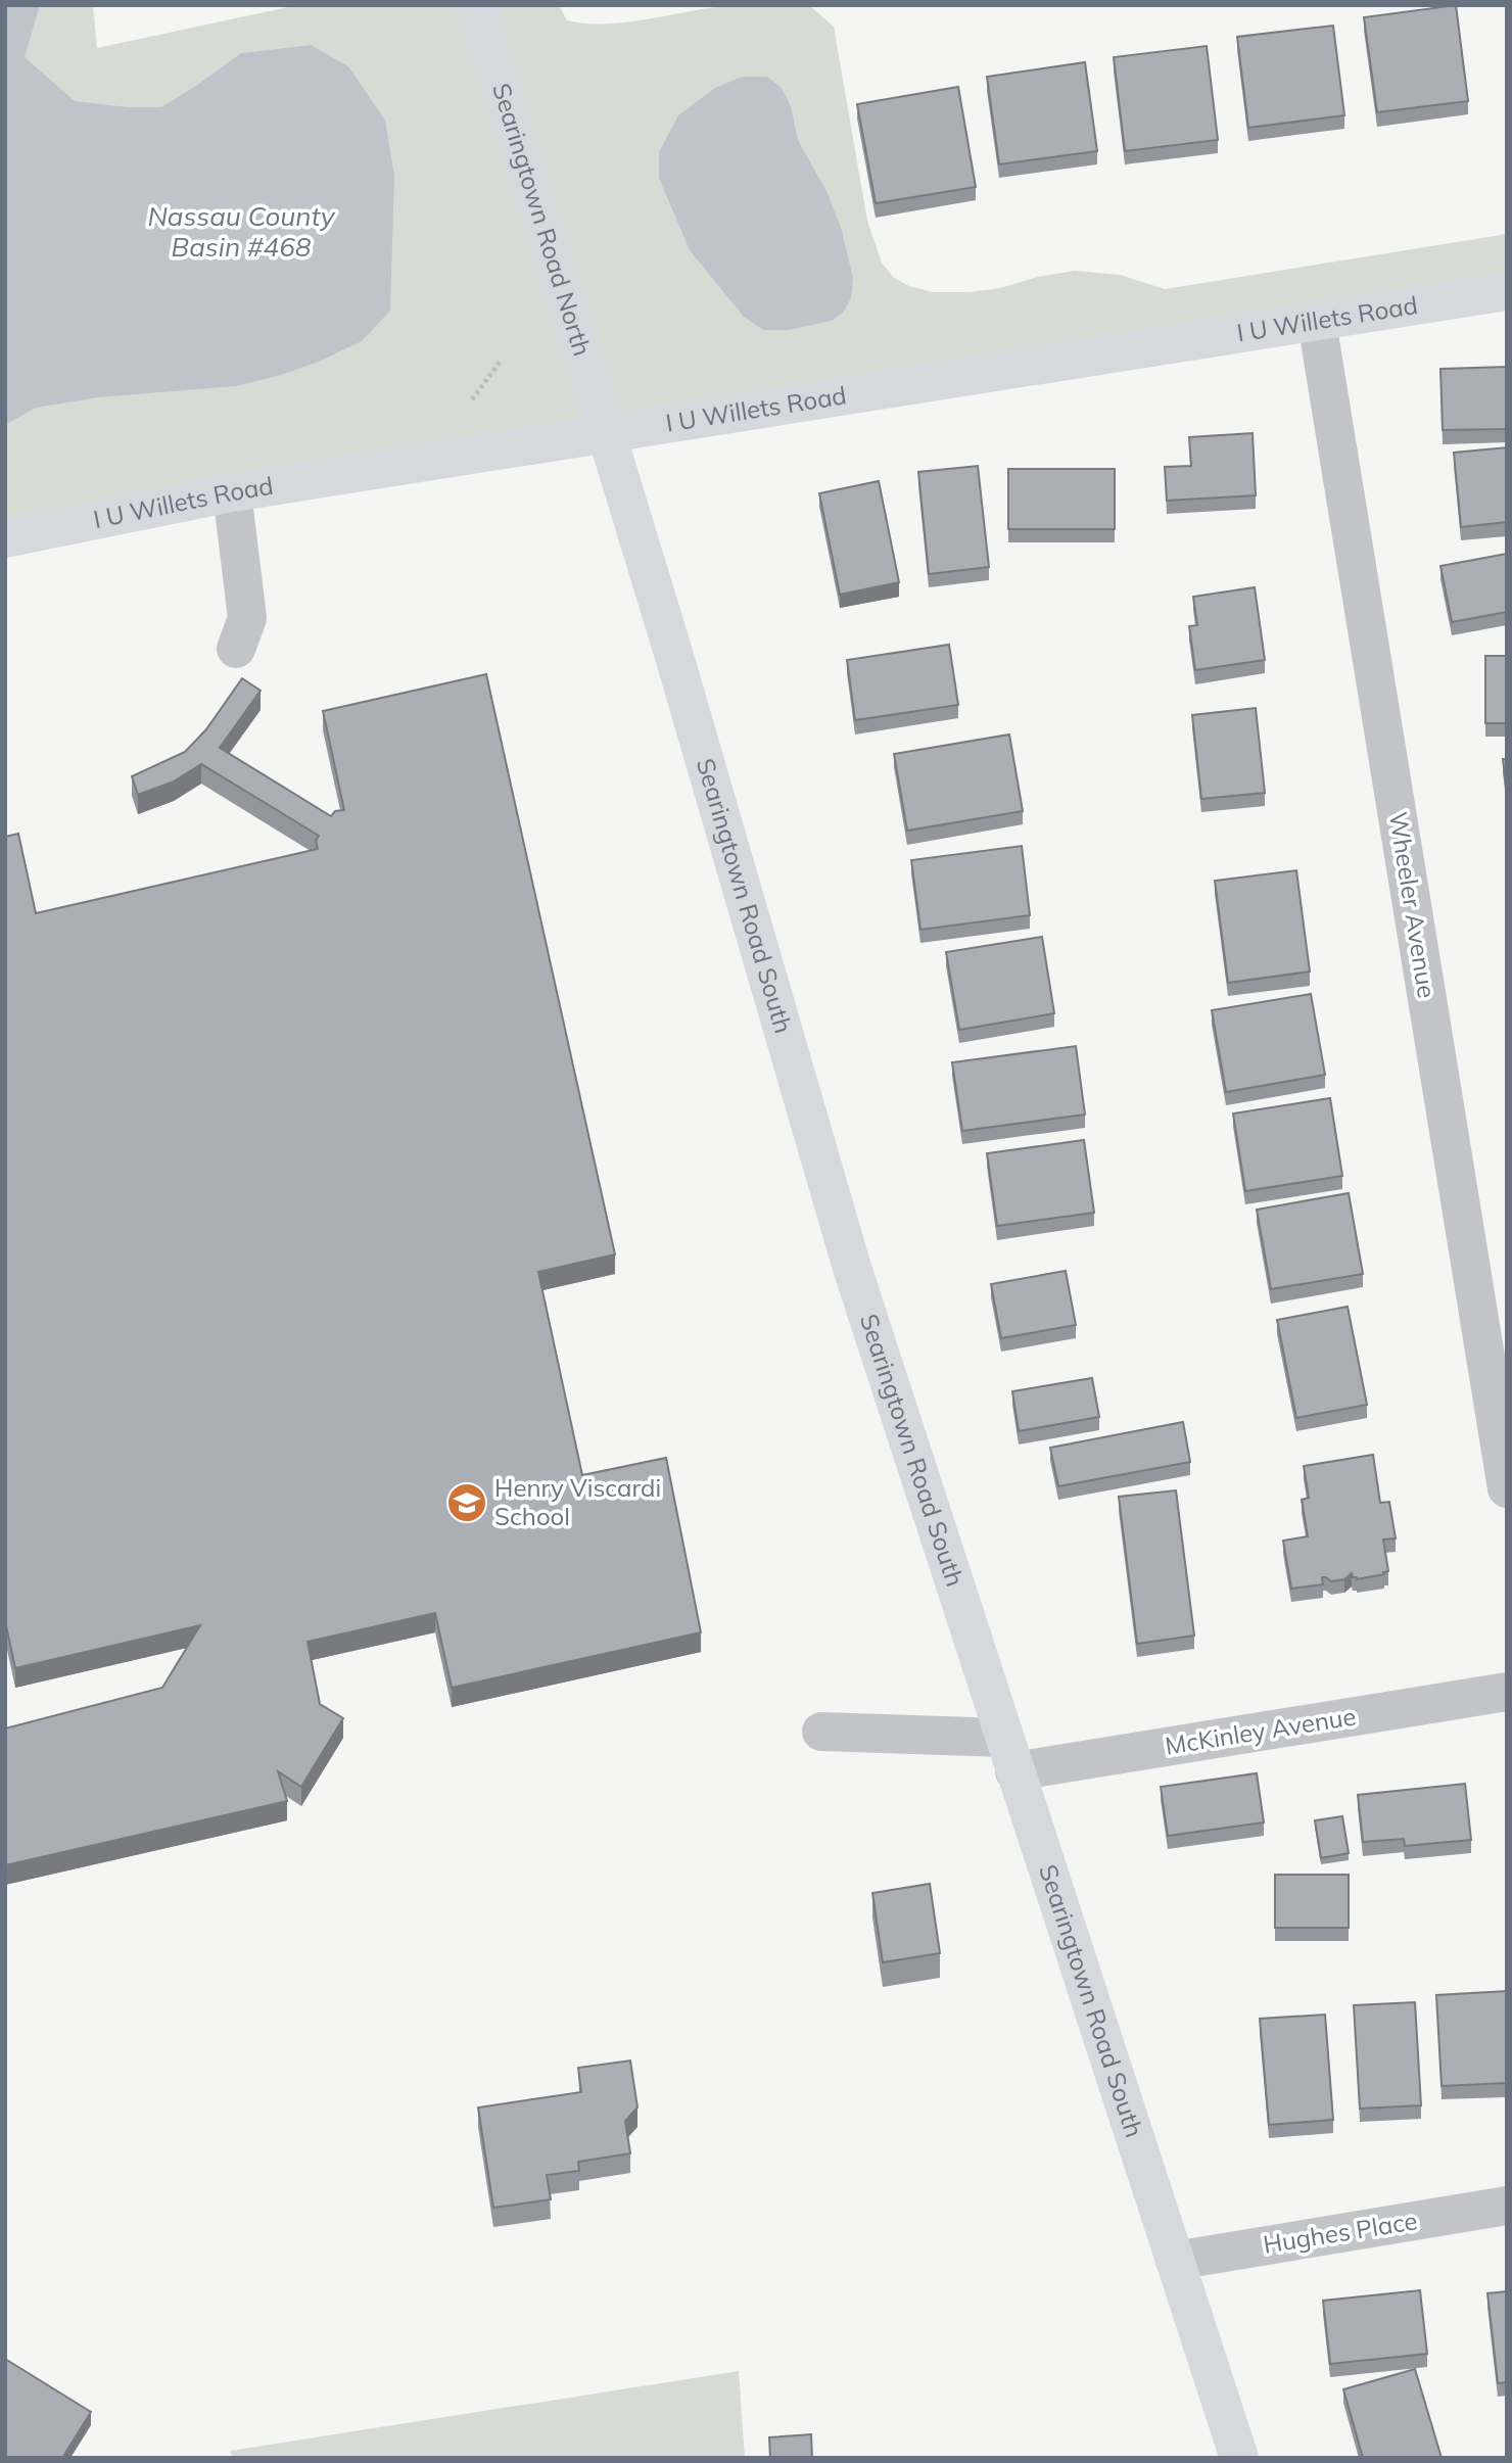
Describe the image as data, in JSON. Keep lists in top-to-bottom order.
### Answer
{
  "streets": {
    "main road": ["Searingtown Road North", "I U Willets Road", "Searingtown Road South"],
    "street": ["Wheeler Avenue", "McKinley Avenue", "Hughes Place"]
  },
  "crossings": [
    ["Searingtown Road North", "I U Willets Road"],
    ["Searingtown Road North", "Searingtown Road South"],
    ["I U Willets Road", "Searingtown Road South"],
    ["I U Willets Road", "Wheeler Avenue"],
    ["Searingtown Road South", "McKinley Avenue"],
    ["Searingtown Road South", "Hughes Place"]
  ],
  "water": ["Nassau County Basin #468"],
  "places": {
    "school or university": ["Henry Viscardi School"]
  }
}
